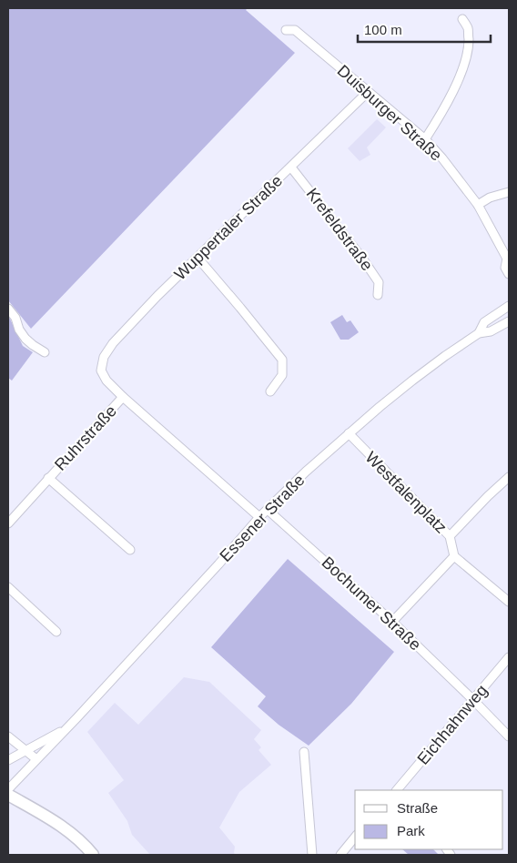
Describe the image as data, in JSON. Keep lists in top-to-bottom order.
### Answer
{
  "streets": {
    "street": [
      "Duisburger Straße",
      "Wuppertaler Straße",
      "Krefeldstraße",
      "Ruhrstraße",
      "Westfalenplatz",
      "Essener Straße",
      "Bochumer Straße",
      "Eichhahnweg"
    ]
  },
  "crossings": [
    ["Duisburger Straße", "Wuppertaler Straße"],
    ["Wuppertaler Straße", "Krefeldstraße"],
    ["Wuppertaler Straße", "Ruhrstraße"],
    ["Westfalenplatz", "Essener Straße"],
    ["Essener Straße", "Bochumer Straße"],
    ["Bochumer Straße", "Eichhahnweg"]
  ],
  "legend": ["Straße", "Park"],
  "scale_bar": "100 m"
}
